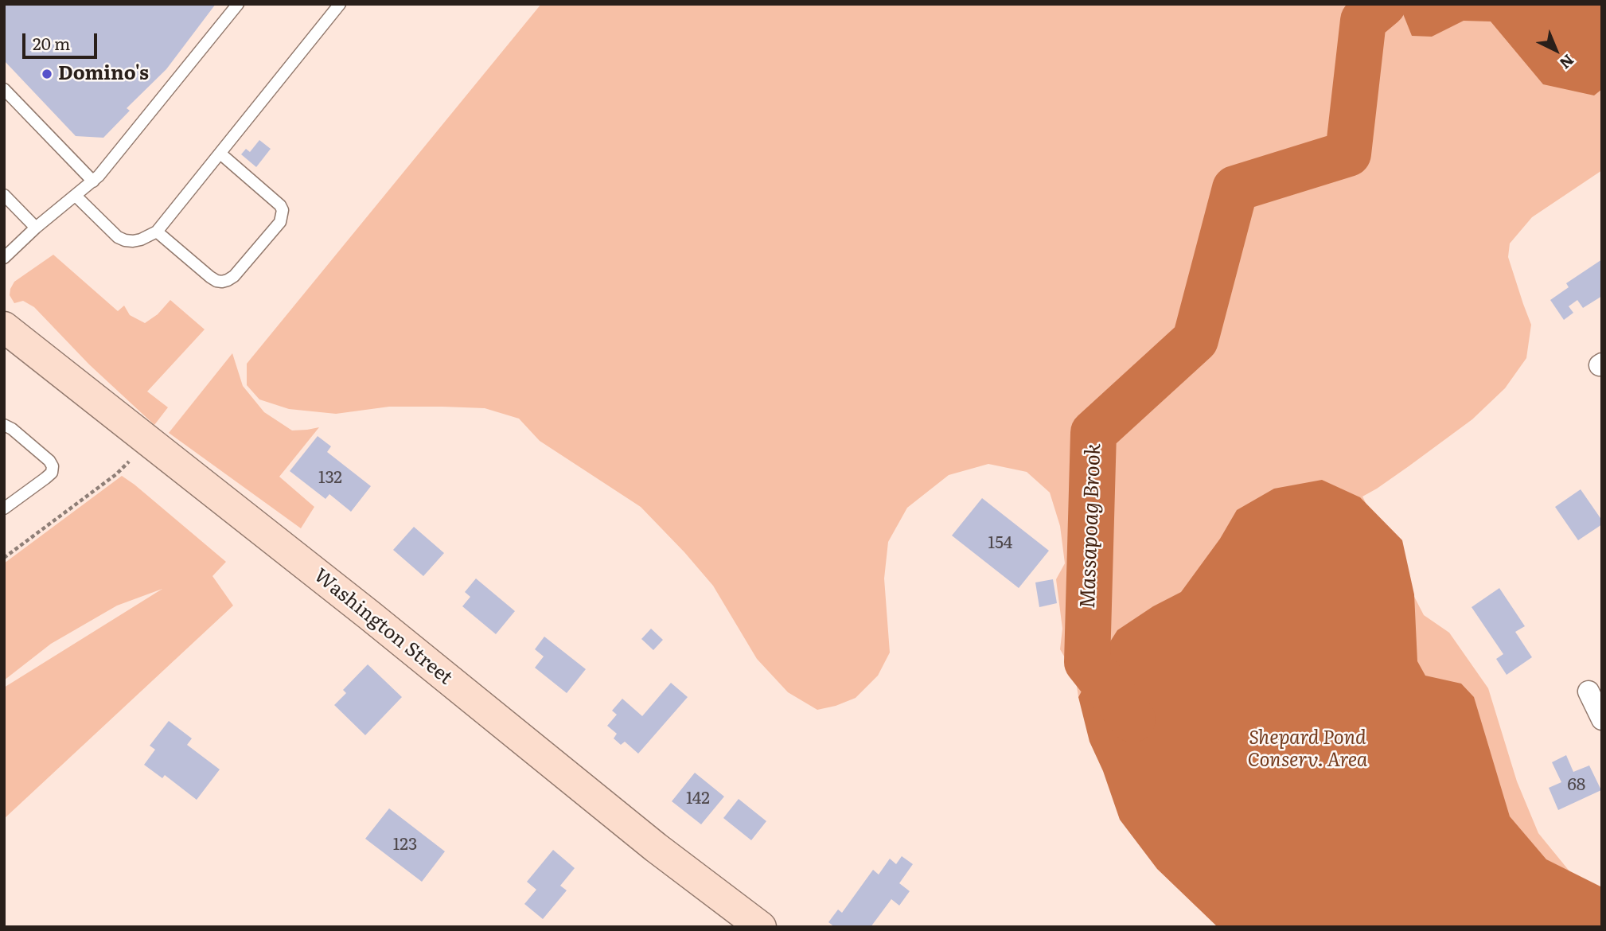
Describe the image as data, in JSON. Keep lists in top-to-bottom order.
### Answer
{
  "streets": {
    "main road": ["Washington Street"]
  },
  "water": ["Massapoag Brook"],
  "parks": ["Shepard Pond Conserv. Area"],
  "places": ["Domino's"],
  "house_numbers": [
    "132",
    "154",
    "68",
    "142",
    "123"
  ],
  "scale_bar": "20 m",
  "north": "bottom right"
}
